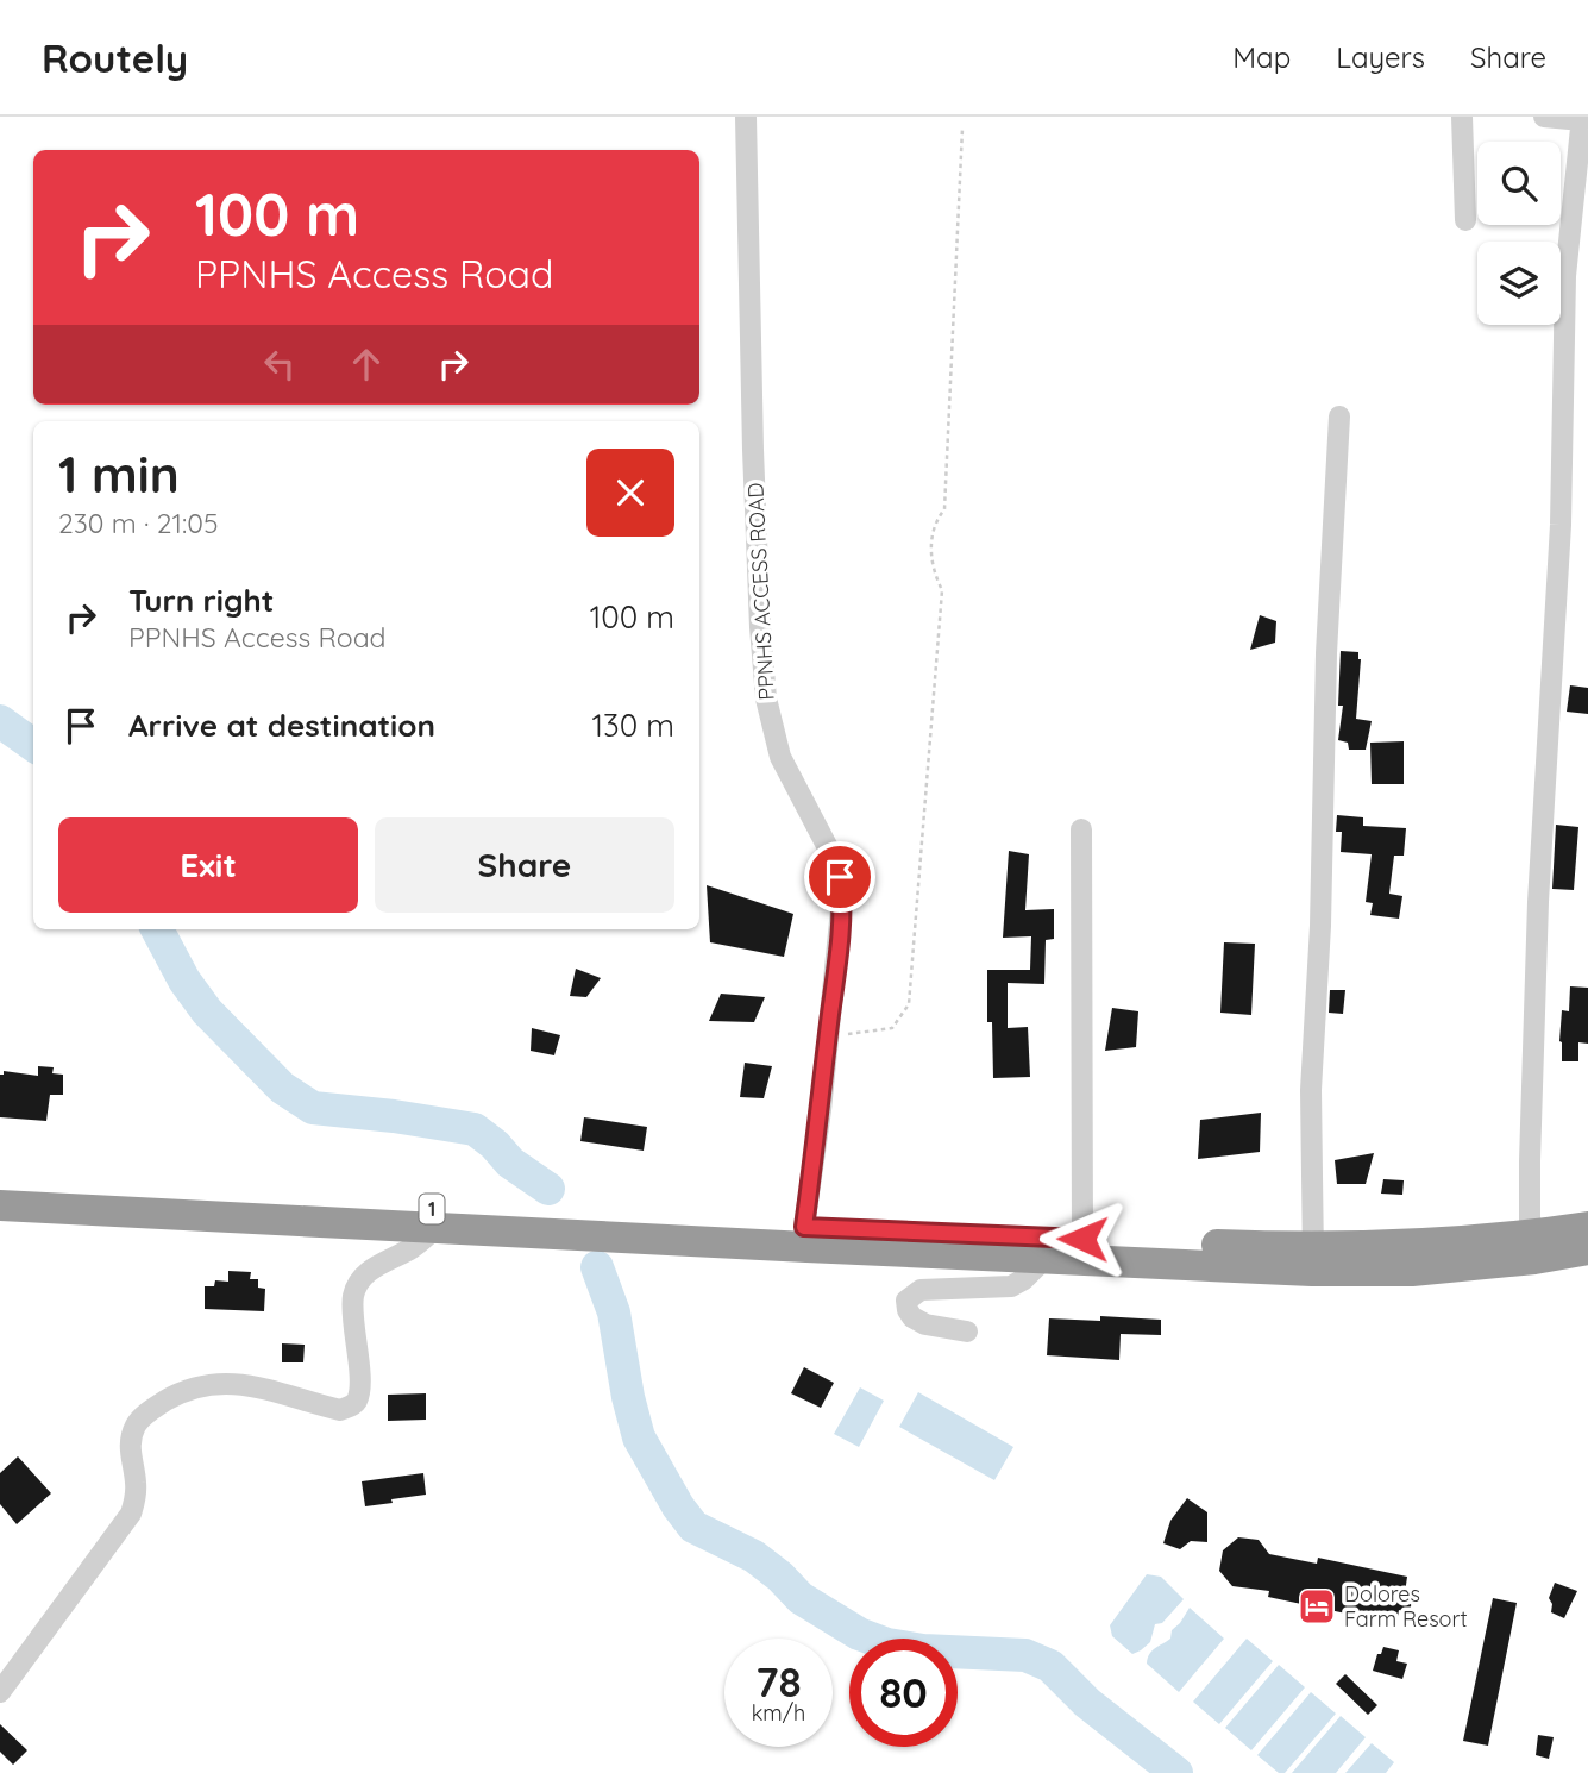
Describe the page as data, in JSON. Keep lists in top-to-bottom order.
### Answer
{
  "streets": {
    "highway": ["1"],
    "street": ["PPNHS ACCESS ROAD"]
  },
  "crossings": [
    ["PPNHS ACCESS ROAD", "1"]
  ],
  "places": {
    "hotel": ["Dolores Farm Resort"]
  },
  "page": {
    "header": "Routely",
    "nav": ["Map", "Layers", "Share"],
    "turn": ["100 m", "PPNHS Access Road"],
    "heading": ["1 min", "230 m · 21:05"],
    "list": [
      {
        "name": "Turn right",
        "note": "PPNHS Access Road",
        "value": "100 m"
      },
      {
        "name": "Arrive at destination",
        "value": "130 m"
      }
    ],
    "buttons": ["Exit", "Share"],
    "speed": "78 km/h",
    "limit": "80"
  }
}
